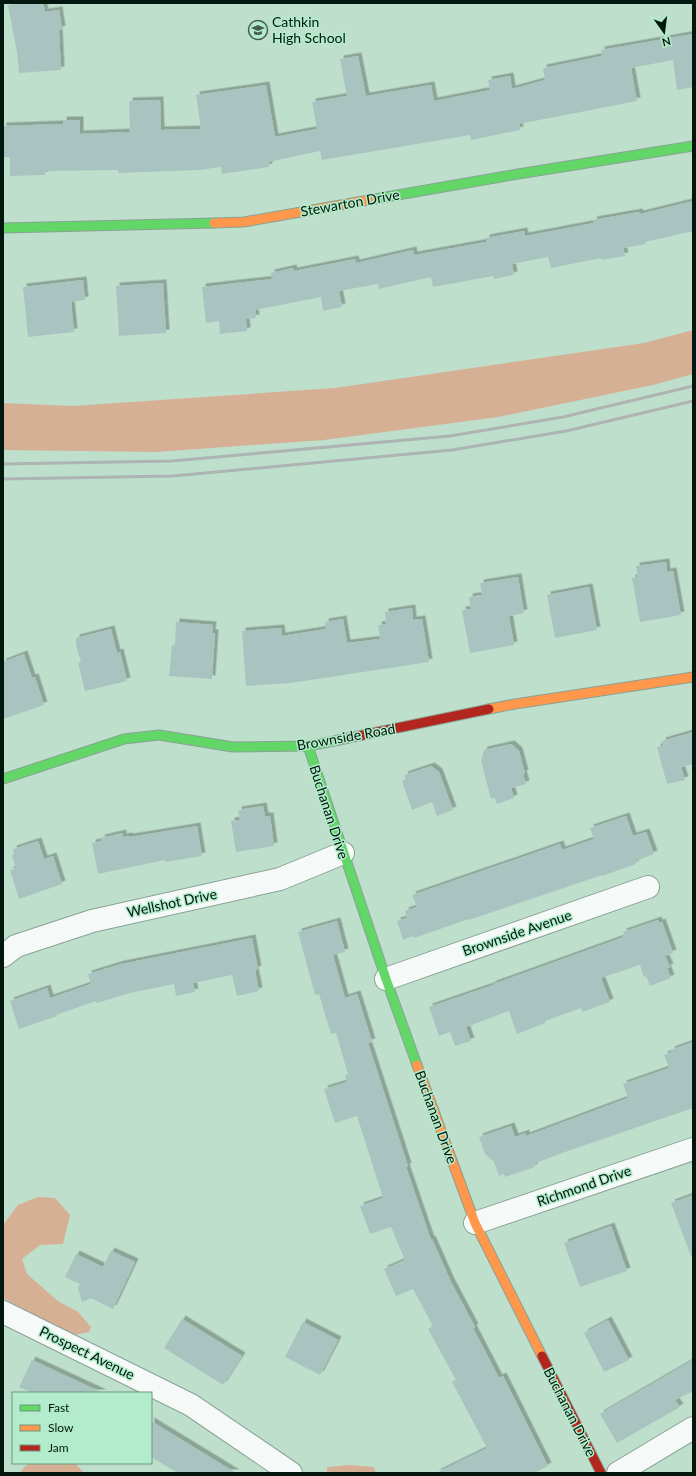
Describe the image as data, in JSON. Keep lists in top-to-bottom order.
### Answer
{
  "streets": {
    "street": [
      "Stewarton Drive",
      "Brownside Road",
      "Buchanan Drive",
      "Wellshot Drive",
      "Brownside Avenue",
      "Richmond Drive",
      "Prospect Avenue"
    ]
  },
  "crossings": [
    ["Brownside Road", "Buchanan Drive"],
    ["Buchanan Drive", "Wellshot Drive"],
    ["Buchanan Drive", "Brownside Avenue"],
    ["Buchanan Drive", "Richmond Drive"]
  ],
  "places": {
    "school or university": ["Cathkin High School"]
  },
  "legend": ["Fast", "Slow", "Jam"],
  "north": "bottom"
}
